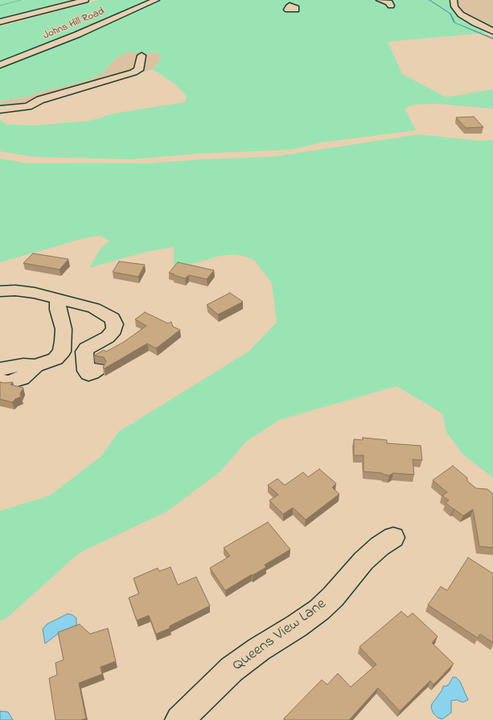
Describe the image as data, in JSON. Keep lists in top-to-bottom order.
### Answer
{
  "streets": {
    "main road": ["Johns Hill Road", "Queens View Lane"]
  }
}
